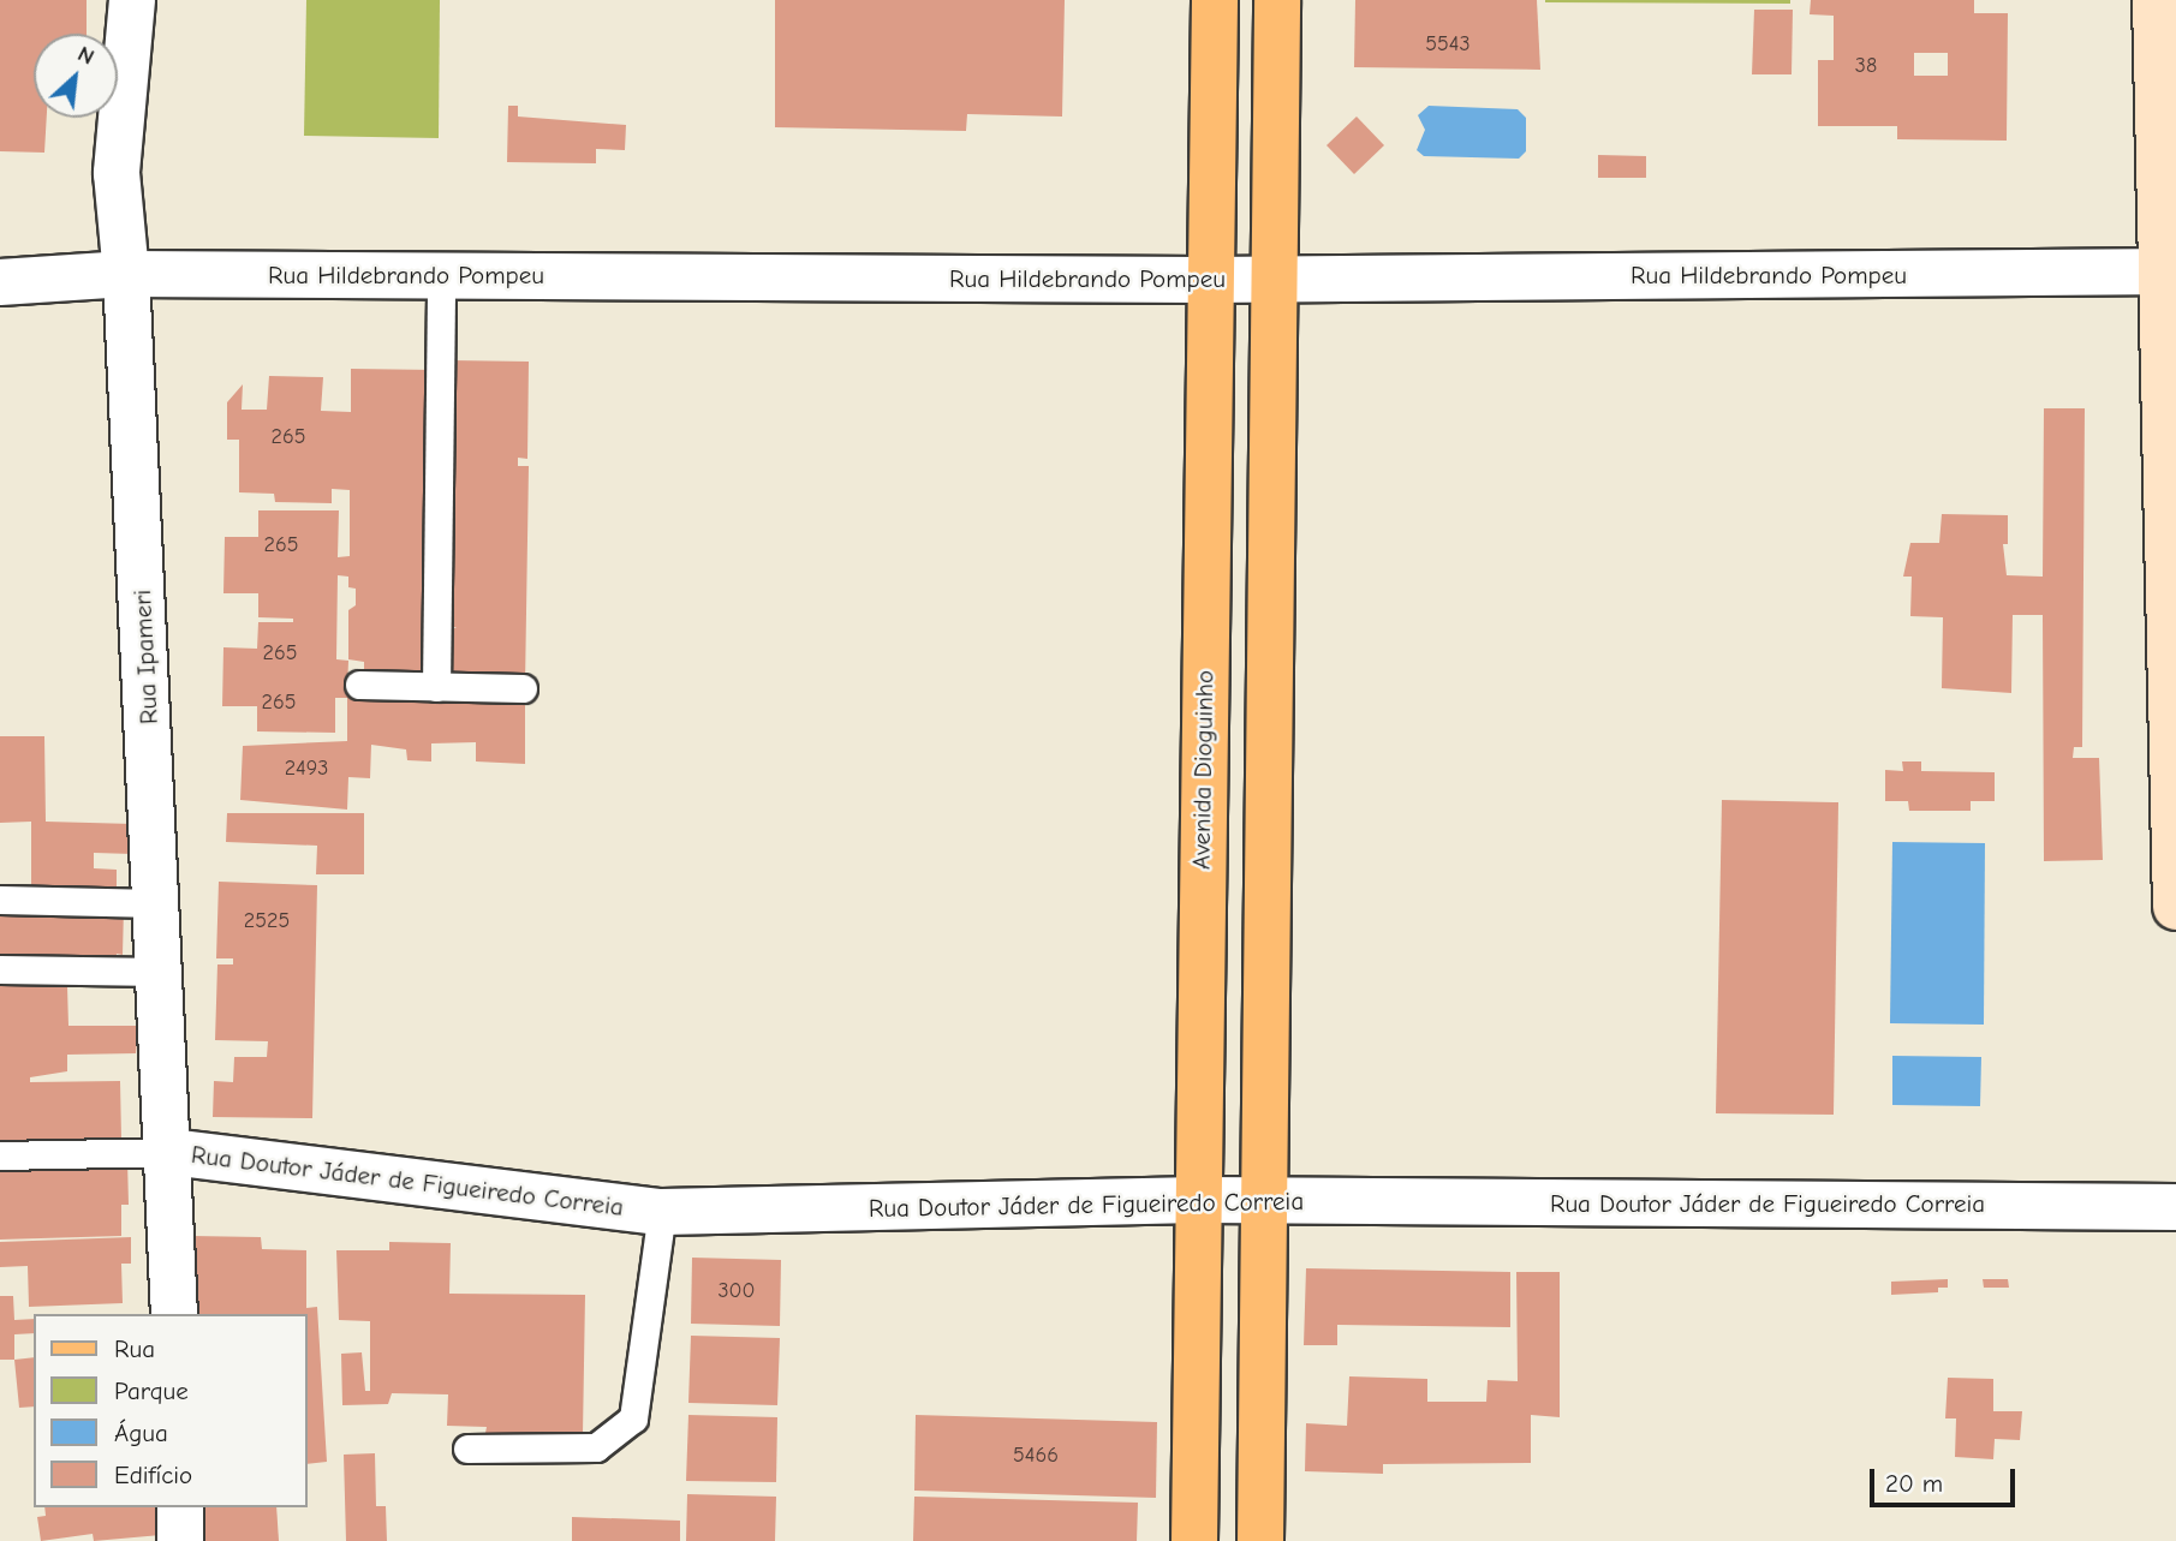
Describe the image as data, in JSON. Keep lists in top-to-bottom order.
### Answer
{
  "streets": {
    "main road": ["Avenida Dioguinho"],
    "street": ["Rua Hildebrando Pompeu", "Rua Ipameri", "Rua Doutor Jáder de Figueiredo Correia"]
  },
  "crossings": [
    ["Rua Hildebrando Pompeu", "Rua Ipameri"],
    ["Rua Hildebrando Pompeu", "Avenida Dioguinho"],
    ["Rua Ipameri", "Rua Doutor Jáder de Figueiredo Correia"],
    ["Avenida Dioguinho", "Rua Doutor Jáder de Figueiredo Correia"]
  ],
  "house_numbers": [
    "5543",
    "38",
    "265",
    "265",
    "265",
    "265",
    "2493",
    "2525",
    "300",
    "5466"
  ],
  "legend": [
    "Rua",
    "Parque",
    "Água",
    "Edifício"
  ],
  "scale_bar": "20 m",
  "north": "top right"
}
